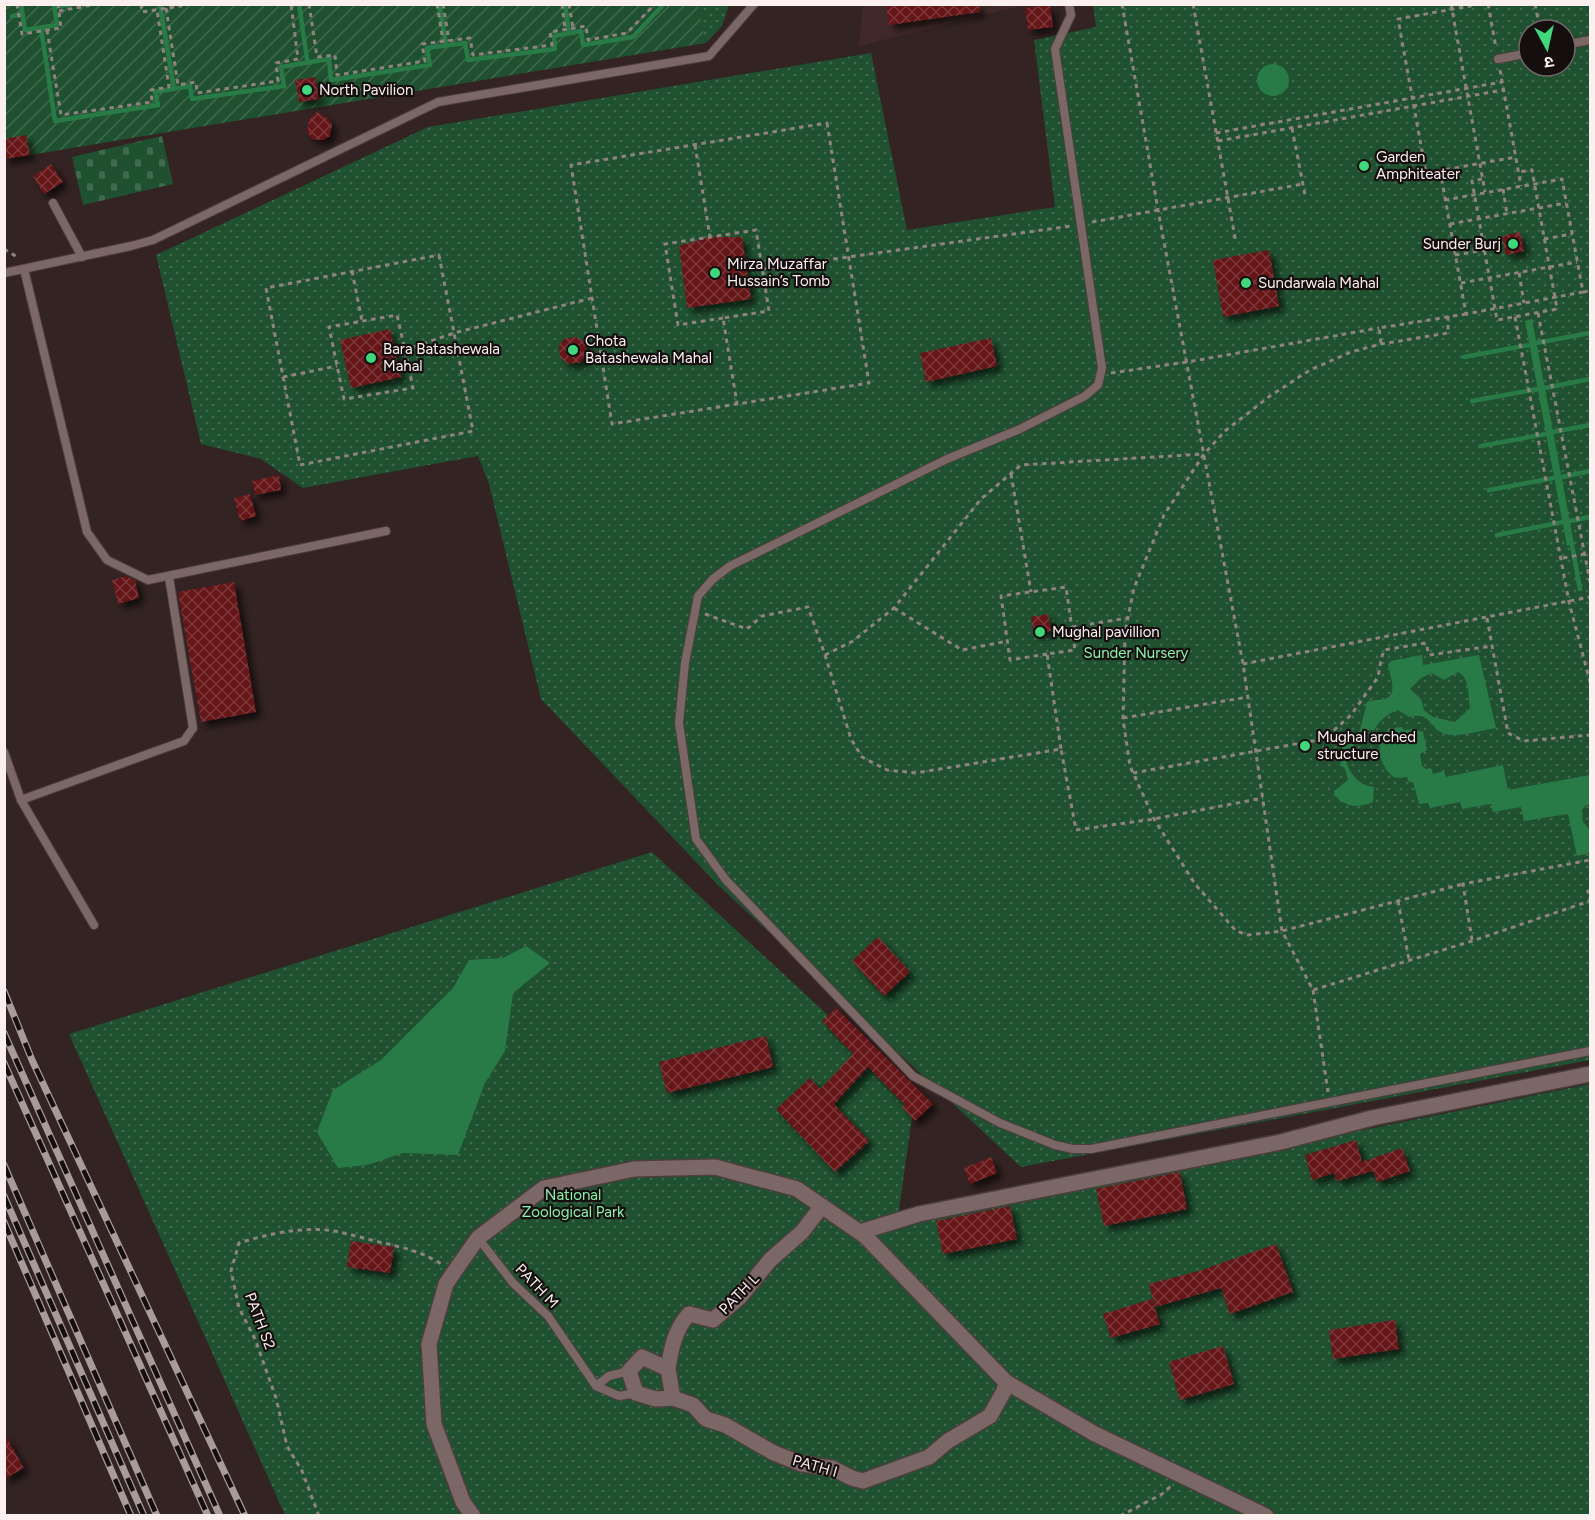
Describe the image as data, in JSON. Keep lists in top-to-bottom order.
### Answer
{
  "streets": {
    "street": ["PATH L", "PATH I"],
    "lane": ["PATH M"],
    "path": ["PATH S2"]
  },
  "parks": ["Sunder Nursery", "National Zoological Park"],
  "places": [
    "North Pavilion",
    "Garden Amphiteater",
    "Sunder Burj",
    "Mirza Muzaffar Hussain’s Tomb",
    "Sundarwala Mahal",
    "Chota Batashewala Mahal",
    "Bara Batashewala Mahal",
    "Mughal pavillion",
    "Mughal arched structure"
  ],
  "north": "bottom"
}
